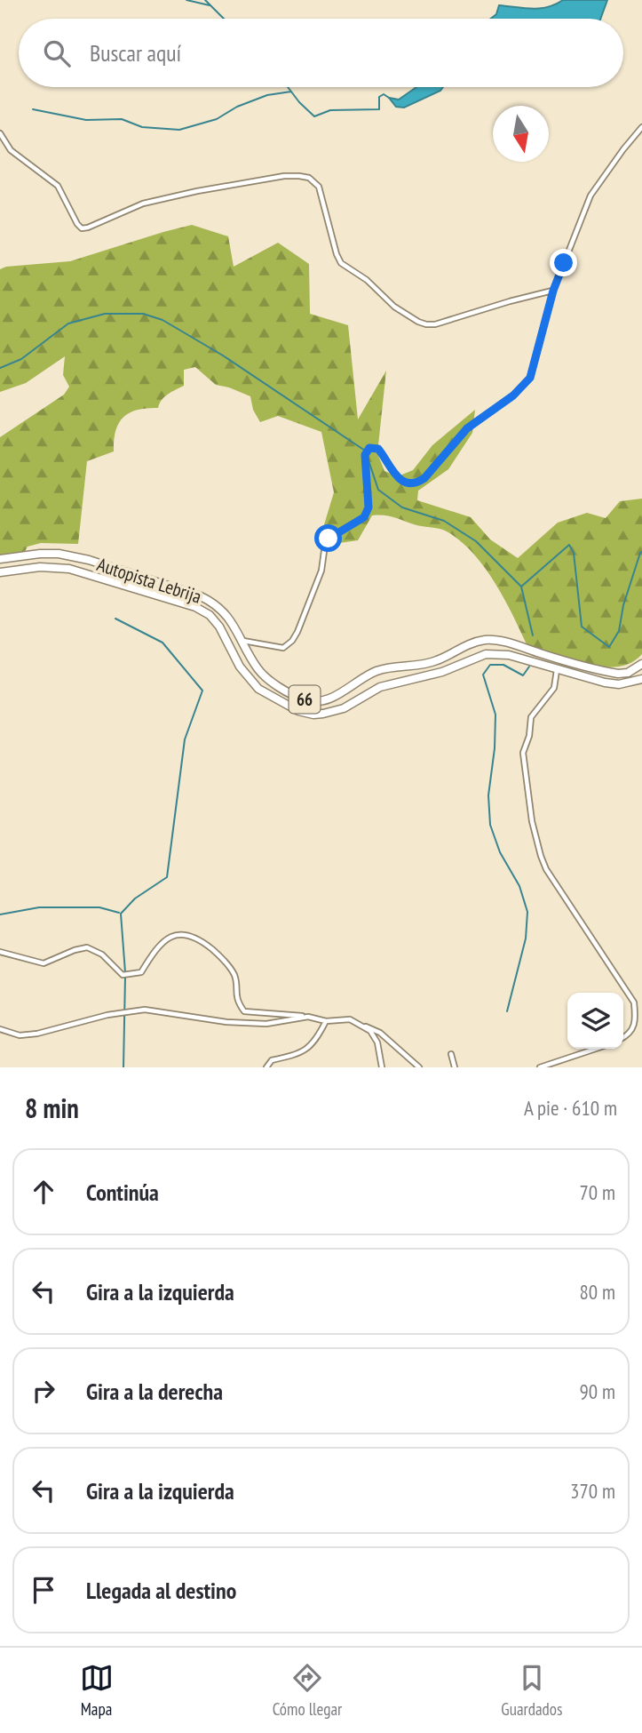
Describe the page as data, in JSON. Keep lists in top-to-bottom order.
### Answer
{
  "streets": {
    "highway": ["Autopista Lebrija", "66"]
  },
  "north": "bottom",
  "page": {
    "search": "Buscar aquí",
    "heading": ["8 min", "A pie · 610 m"],
    "list": [
      ["Continúa", "70 m"],
      ["Gira a la izquierda", "80 m"],
      ["Gira a la derecha", "90 m"],
      ["Gira a la izquierda", "370 m"],
      "Llegada al destino"
    ],
    "nav": ["Mapa", "Cómo llegar", "Guardados"]
  }
}
